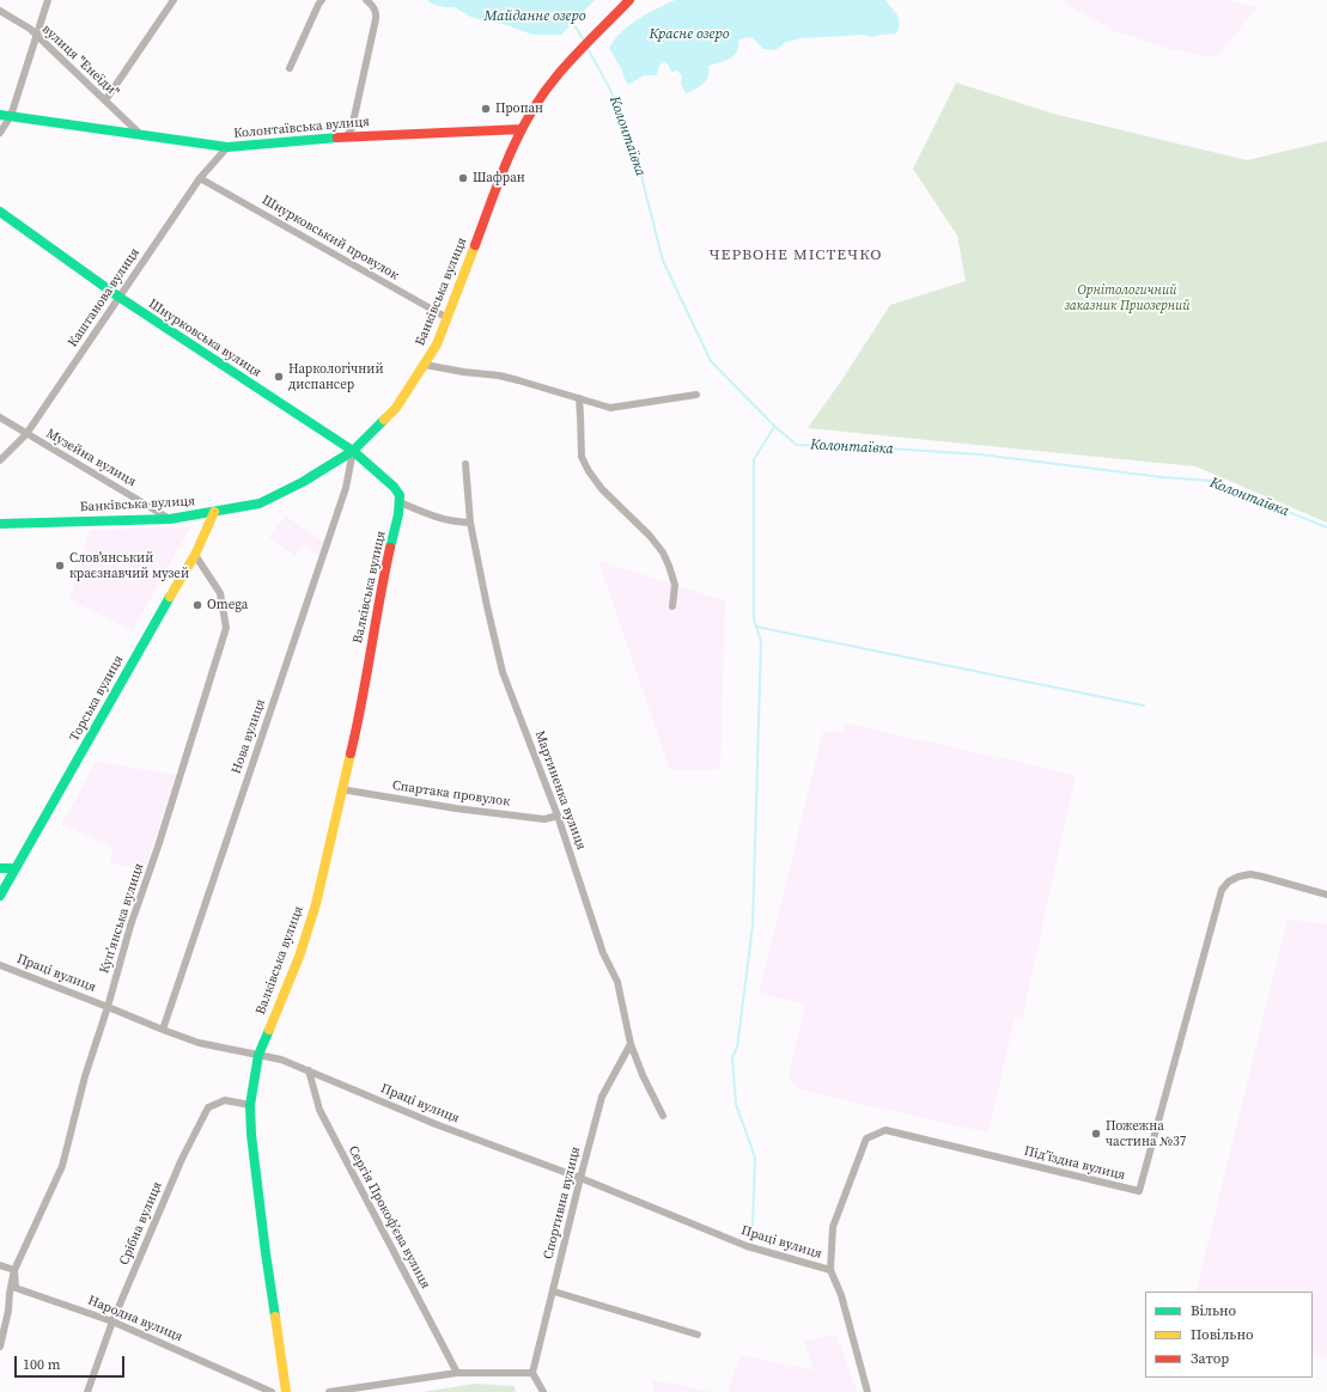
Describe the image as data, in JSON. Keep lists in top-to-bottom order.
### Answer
{
  "streets": {
    "street": [
      "вулиця \"Енеїди\"",
      "Колонтаївська вулиця",
      "Шнурковський провулок",
      "Банківська вулиця",
      "Каштанова вулиця",
      "Шнурковська вулиця",
      "Музейна вулиця",
      "Валківська вулиця",
      "Торська вулиця",
      "Нова вулиця",
      "Мартиненка вулиця",
      "Спартака провулок",
      "Куп’янська вулиця",
      "Праці вулиця",
      "Під’їздна вулиця",
      "Спортивна вулиця",
      "Сергія Прокоф’єва вулиця",
      "Срібна вулиця",
      "Народна вулиця"
    ]
  },
  "crossings": [
    ["вулиця \"Енеїди\"", "Колонтаївська вулиця"],
    ["Колонтаївська вулиця", "Банківська вулиця"],
    ["Колонтаївська вулиця", "Каштанова вулиця"],
    ["Шнурковський провулок", "Банківська вулиця"],
    ["Шнурковський провулок", "Каштанова вулиця"],
    ["Банківська вулиця", "Шнурковська вулиця"],
    ["Банківська вулиця", "Музейна вулиця"],
    ["Банківська вулиця", "Торська вулиця"],
    ["Банківська вулиця", "Нова вулиця"],
    ["Каштанова вулиця", "Шнурковська вулиця"],
    ["Каштанова вулиця", "Музейна вулиця"],
    ["Шнурковська вулиця", "Валківська вулиця"],
    ["Шнурковська вулиця", "Нова вулиця"],
    ["Валківська вулиця", "Спартака провулок"],
    ["Валківська вулиця", "Праці вулиця"],
    ["Валківська вулиця", "Срібна вулиця"],
    ["Торська вулиця", "Куп’янська вулиця"],
    ["Нова вулиця", "Праці вулиця"],
    ["Мартиненка вулиця", "Спартака провулок"],
    ["Мартиненка вулиця", "Спортивна вулиця"],
    ["Куп’янська вулиця", "Праці вулиця"],
    ["Куп’янська вулиця", "Народна вулиця"],
    ["Праці вулиця", "Під’їздна вулиця"],
    ["Праці вулиця", "Спортивна вулиця"],
    ["Праці вулиця", "Сергія Прокоф’єва вулиця"],
    ["Срібна вулиця", "Народна вулиця"]
  ],
  "districts": ["ЧЕРВОНЕ МІСТЕЧКО"],
  "water": ["Майданне озеро", "Красне озеро", "Колонтаївка"],
  "parks": ["Орнiтологичний заказник Приозерний"],
  "places": [
    "Пропан",
    "Шафран",
    "Наркологічний диспансер",
    "Слов'янський краєзнавчий музей",
    "Omega",
    "Пожежна частина №37"
  ],
  "legend": ["Вільно", "Повільно", "Затор"],
  "scale_bar": "100 m"
}
